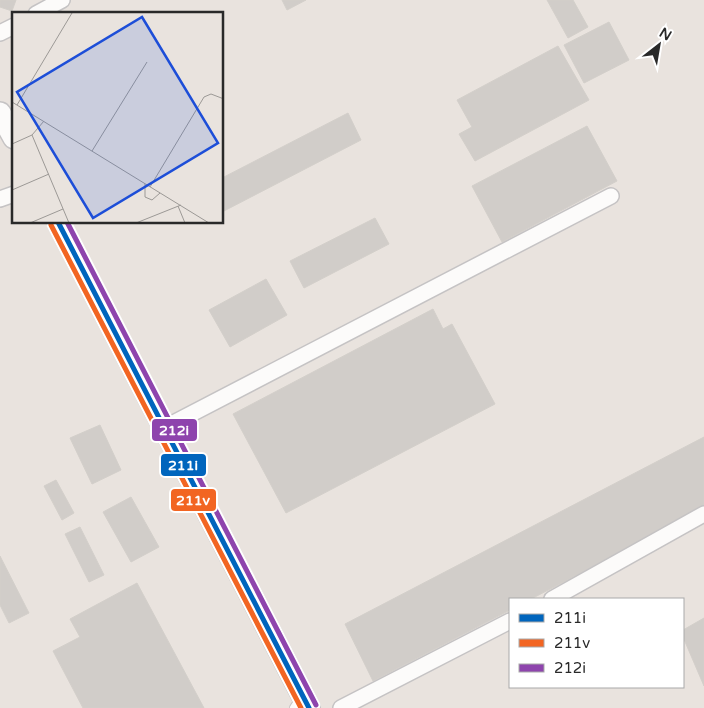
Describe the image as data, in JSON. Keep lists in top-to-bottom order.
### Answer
{
  "lines": ["transit line 211i", "transit line 212i", "transit line 211v"],
  "legend": ["211i", "211v", "212i"],
  "north": "top right"
}
